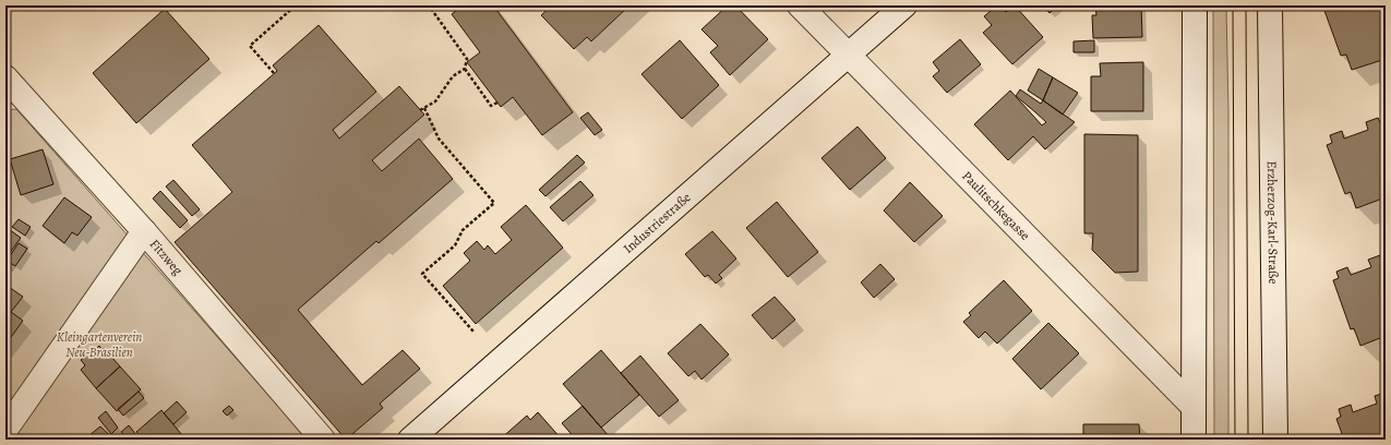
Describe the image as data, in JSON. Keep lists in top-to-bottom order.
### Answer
{
  "streets": {
    "street": [
      "Paulitschkegasse",
      "Industriestraße",
      "Erzherzog-Karl-Straße",
      "Fitzweg"
    ]
  },
  "crossings": [
    ["Paulitschkegasse", "Industriestraße"]
  ],
  "parks": ["Kleingartenverein Neu-Brasilien"]
}
